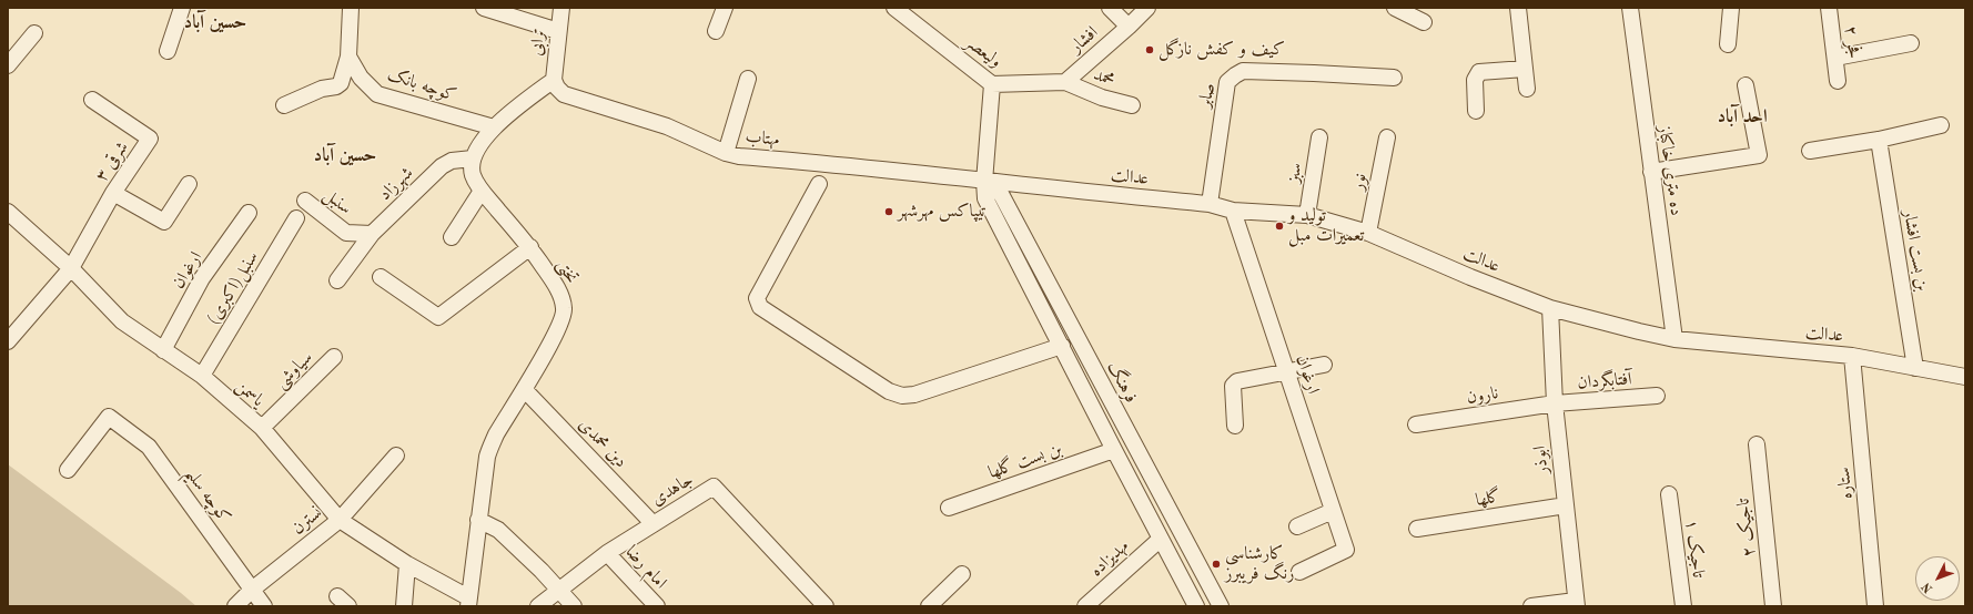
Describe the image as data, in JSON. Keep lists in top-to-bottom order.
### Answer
{
  "streets": {
    "street": [
      "افشار",
      "ترابی",
      "فجر ۲",
      "ولیعصر",
      "محمد",
      "کوچه بانک",
      "صابر",
      "مهتاب",
      "۳ شرقی",
      "ده متری خاکباز",
      "سبز",
      "عدالت",
      "نور",
      "شهرزاد",
      "سنبل",
      "بن بست افشار",
      "ارغوان",
      "تختی",
      "سنبل(اکبری)",
      "سیاوشی",
      "آفتابگردان",
      "فرهنگ",
      "یاسمن",
      "نارون",
      "دین محمدی",
      "ابوذر",
      "بن بست گلها",
      "ستاره",
      "جاهدی",
      "کوچه سلیم",
      "گلها",
      "نسترن",
      "تاجیک ۲",
      "تاجیک ۱",
      "مهدیزاده",
      "امام رضا"
    ]
  },
  "crossings": [
    ["افشار", "ولیعصر"],
    ["افشار", "محمد"],
    ["ترابی", "مهتاب"],
    ["ولیعصر", "محمد"],
    ["ولیعصر", "فرهنگ"],
    ["صابر", "عدالت"],
    ["مهتاب", "عدالت"],
    ["مهتاب", "فرهنگ"],
    ["۳ شرقی", "یاسمن"],
    ["ده متری خاکباز", "عدالت"],
    ["سبز", "عدالت"],
    ["عدالت", "نور"],
    ["عدالت", "بن بست افشار"],
    ["عدالت", "ارغوان"],
    ["عدالت", "فرهنگ"],
    ["عدالت", "ابوذر"],
    ["عدالت", "ستاره"],
    ["شهرزاد", "سنبل"],
    ["شهرزاد", "تختی"],
    ["ارغوان", "یاسمن"],
    ["تختی", "یاسمن"],
    ["تختی", "دین محمدی"],
    ["سنبل(اکبری)", "یاسمن"],
    ["سیاوشی", "یاسمن"],
    ["آفتابگردان", "نارون"],
    ["آفتابگردان", "ابوذر"],
    ["فرهنگ", "بن بست گلها"],
    ["فرهنگ", "مهدیزاده"],
    ["یاسمن", "نسترن"],
    ["نارون", "ابوذر"],
    ["دین محمدی", "جاهدی"],
    ["ابوذر", "گلها"],
    ["جاهدی", "امام رضا"],
    ["کوچه سلیم", "نسترن"]
  ],
  "districts": ["حسین آباد", "احد آباد", "حسین آباد"],
  "places": [
    "کیف و کفش نازگل",
    "تیپاکس مهرشهر",
    "تولید و تعمیرات مبل",
    "کارشناسی رنگ فریبرز"
  ],
  "north": "bottom left"
}
